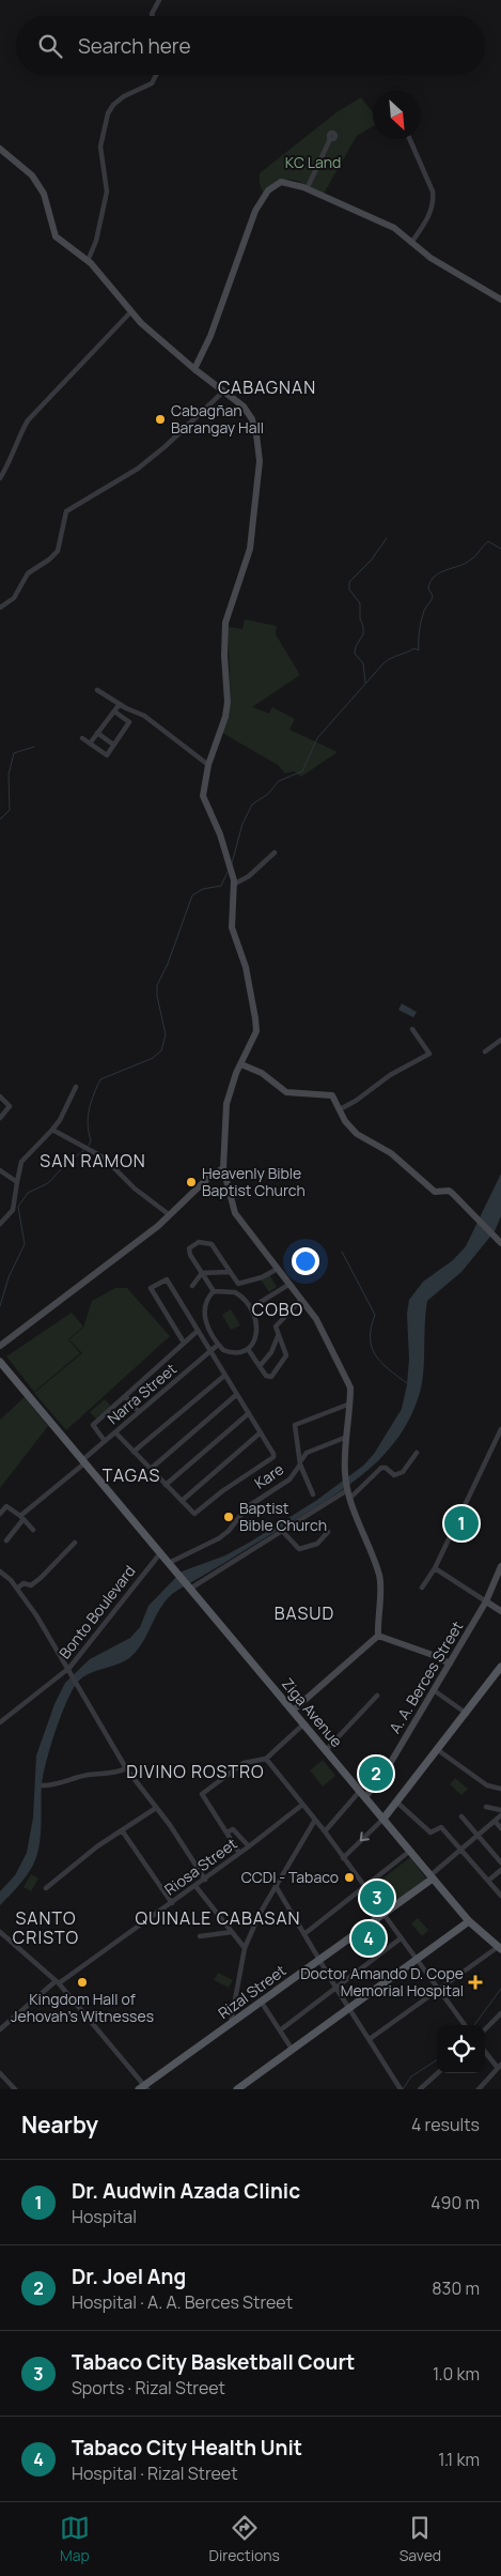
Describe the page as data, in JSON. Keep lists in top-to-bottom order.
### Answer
{
  "streets": {
    "main road": ["Ziga Avenue", "Rizal Street"],
    "street": [
      "Narra Street",
      "Kare",
      "Bonto Boulevard",
      "A. A. Berces Street",
      "Riosa Street"
    ]
  },
  "crossings": [
    ["Narra Street", "Ziga Avenue"],
    ["Kare", "Ziga Avenue"],
    ["Bonto Boulevard", "Ziga Avenue"],
    ["A. A. Berces Street", "Ziga Avenue"],
    ["Ziga Avenue", "Rizal Street"]
  ],
  "districts": [
    "CABAGNAN",
    "SAN RAMON",
    "COBO",
    "TAGAS",
    "BASUD",
    "DIVINO ROSTRO",
    "SANTO CRISTO",
    "QUINALE CABASAN"
  ],
  "parks": ["KC Land"],
  "places": {
    "other": [
      "Cabagñan Barangay Hall",
      "Heavenly Bible Baptist Church",
      "Baptist Bible Church",
      "CCDI - Tabaco",
      "Kingdom Hall of Jehovah's Witnesses"
    ],
    "health": ["Doctor Amando D. Cope Memorial Hospital"]
  },
  "north": "bottom right",
  "page": {
    "search": "Search here",
    "pins": [
      "1",
      "2",
      "3",
      "4"
    ],
    "heading": ["Nearby", "4 results"],
    "list": [
      {
        "mark": "1",
        "name": "Dr. Audwin Azada Clinic",
        "note": "Hospital",
        "value": "490 m"
      },
      {
        "mark": "2",
        "name": "Dr. Joel Ang",
        "note": "Hospital · A. A. Berces Street",
        "value": "830 m"
      },
      {
        "mark": "3",
        "name": "Tabaco City Basketball Court",
        "note": "Sports · Rizal Street",
        "value": "1.0 km"
      },
      {
        "mark": "4",
        "name": "Tabaco City Health Unit",
        "note": "Hospital · Rizal Street",
        "value": "1.1 km"
      }
    ],
    "nav": ["Map", "Directions", "Saved"]
  }
}
